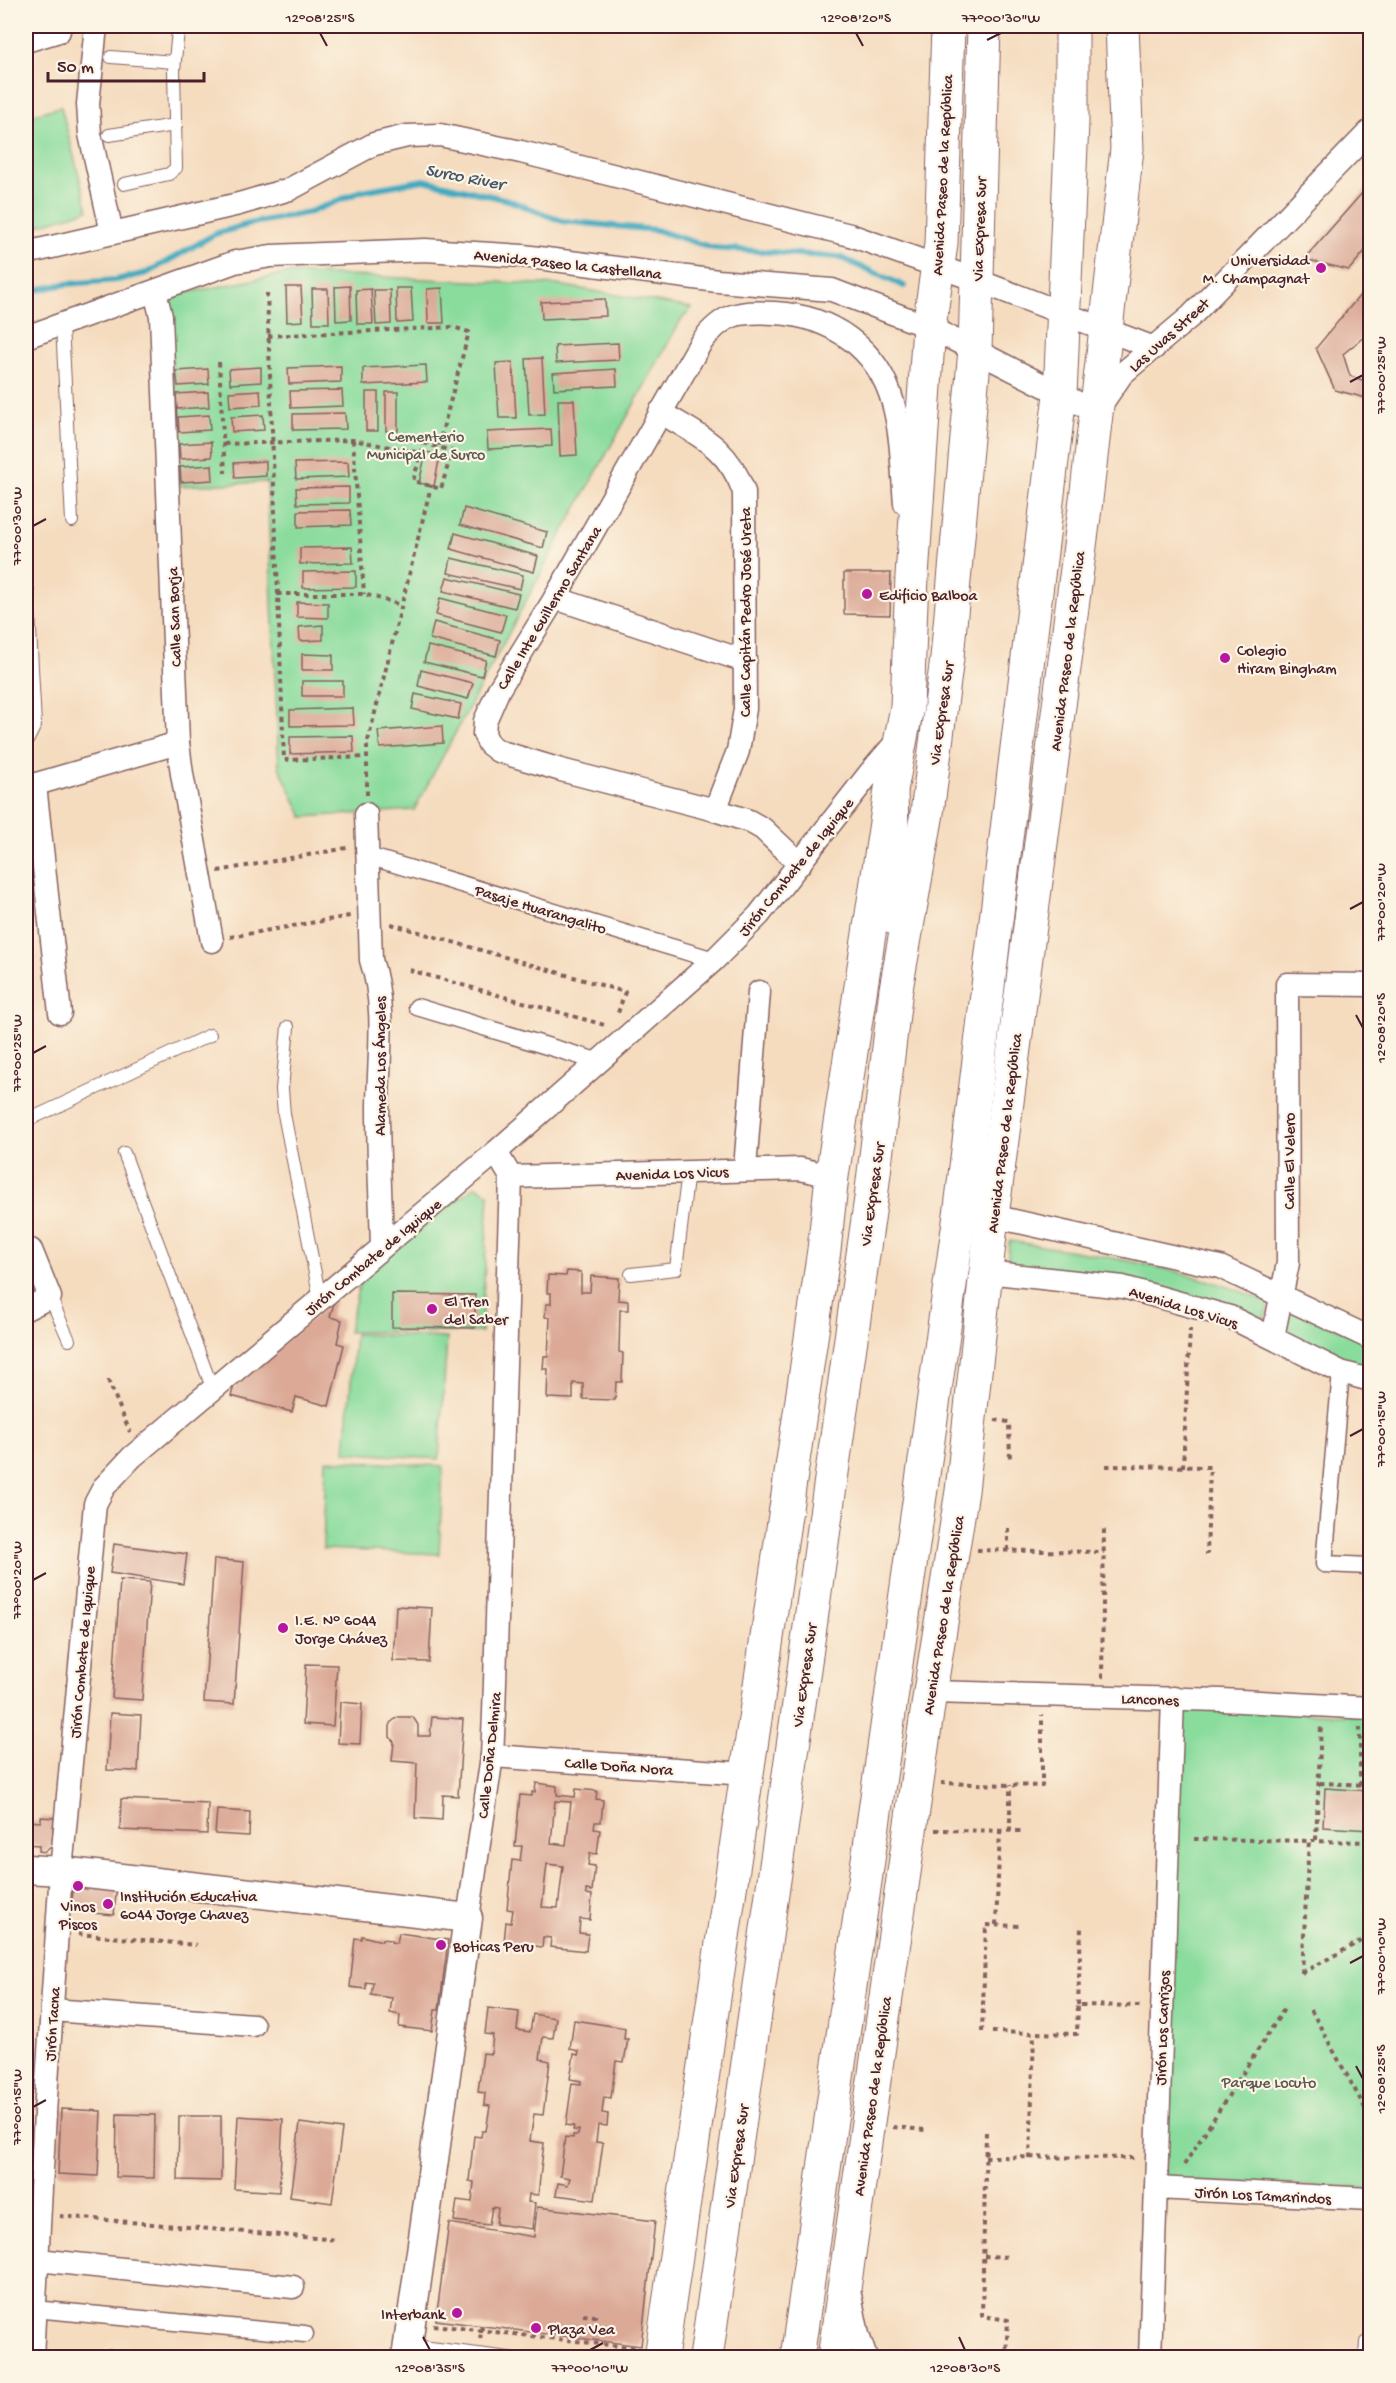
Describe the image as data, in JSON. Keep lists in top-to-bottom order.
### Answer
{
  "streets": {
    "main road": ["Avenida Paseo de la República", "Via Expresa Sur"],
    "street": [
      "Avenida Paseo la Castellana",
      "Las Uvas Street",
      "Calle Inte Guillermo Santana",
      "Calle Capitán Pedro José Ureta",
      "Calle San Borja",
      "Jirón Combate de Iquique",
      "Pasaje Huarangalito",
      "Alameda Los Ángeles",
      "Calle El Velero",
      "Avenida Los Vicus",
      "Lancones",
      "Calle Doña Delmira",
      "Calle Doña Nora",
      "Jirón Tacna",
      "Jirón Los Carrizos",
      "Jirón Los Tamarindos"
    ]
  },
  "crossings": [
    ["Avenida Paseo de la República", "Avenida Paseo la Castellana"],
    ["Avenida Paseo de la República", "Las Uvas Street"],
    ["Avenida Paseo de la República", "Calle Inte Guillermo Santana"],
    ["Avenida Paseo de la República", "Jirón Combate de Iquique"],
    ["Avenida Paseo de la República", "Avenida Los Vicus"],
    ["Avenida Paseo de la República", "Lancones"],
    ["Avenida Paseo de la República", "Calle Doña Nora"],
    ["Via Expresa Sur", "Avenida Paseo la Castellana"],
    ["Avenida Paseo la Castellana", "Las Uvas Street"],
    ["Avenida Paseo la Castellana", "Calle San Borja"],
    ["Calle Inte Guillermo Santana", "Calle Capitán Pedro José Ureta"],
    ["Calle Inte Guillermo Santana", "Jirón Combate de Iquique"],
    ["Jirón Combate de Iquique", "Pasaje Huarangalito"],
    ["Jirón Combate de Iquique", "Alameda Los Ángeles"],
    ["Jirón Combate de Iquique", "Jirón Tacna"],
    ["Pasaje Huarangalito", "Alameda Los Ángeles"],
    ["Calle El Velero", "Avenida Los Vicus"],
    ["Avenida Los Vicus", "Calle Doña Delmira"],
    ["Lancones", "Jirón Los Carrizos"],
    ["Calle Doña Delmira", "Calle Doña Nora"],
    ["Jirón Los Carrizos", "Jirón Los Tamarindos"]
  ],
  "water": ["Surco River"],
  "parks": ["Cementerio Municipal de Surco", "Parque Locuto"],
  "places": [
    "Universidad M. Champagnat",
    "Edificio Balboa",
    "Colegio Hiram Bingham",
    "El Tren del Saber",
    "I.E. N° 6044 Jorge Chávez",
    "Vinos Piscos",
    "Institución Educativa 6044 Jorge Chavez",
    "Boticas Peru",
    "Interbank",
    "Plaza Vea"
  ],
  "scale_bar": "50 m",
  "coordinates": [
    "12°08'25\"S",
    "12°08'20\"S",
    "77°00'30\"W",
    "77°00'25\"W",
    "77°00'20\"W",
    "77°00'15\"W",
    "77°00'10\"W",
    "12°08'35\"S",
    "12°08'30\"S"
  ]
}
